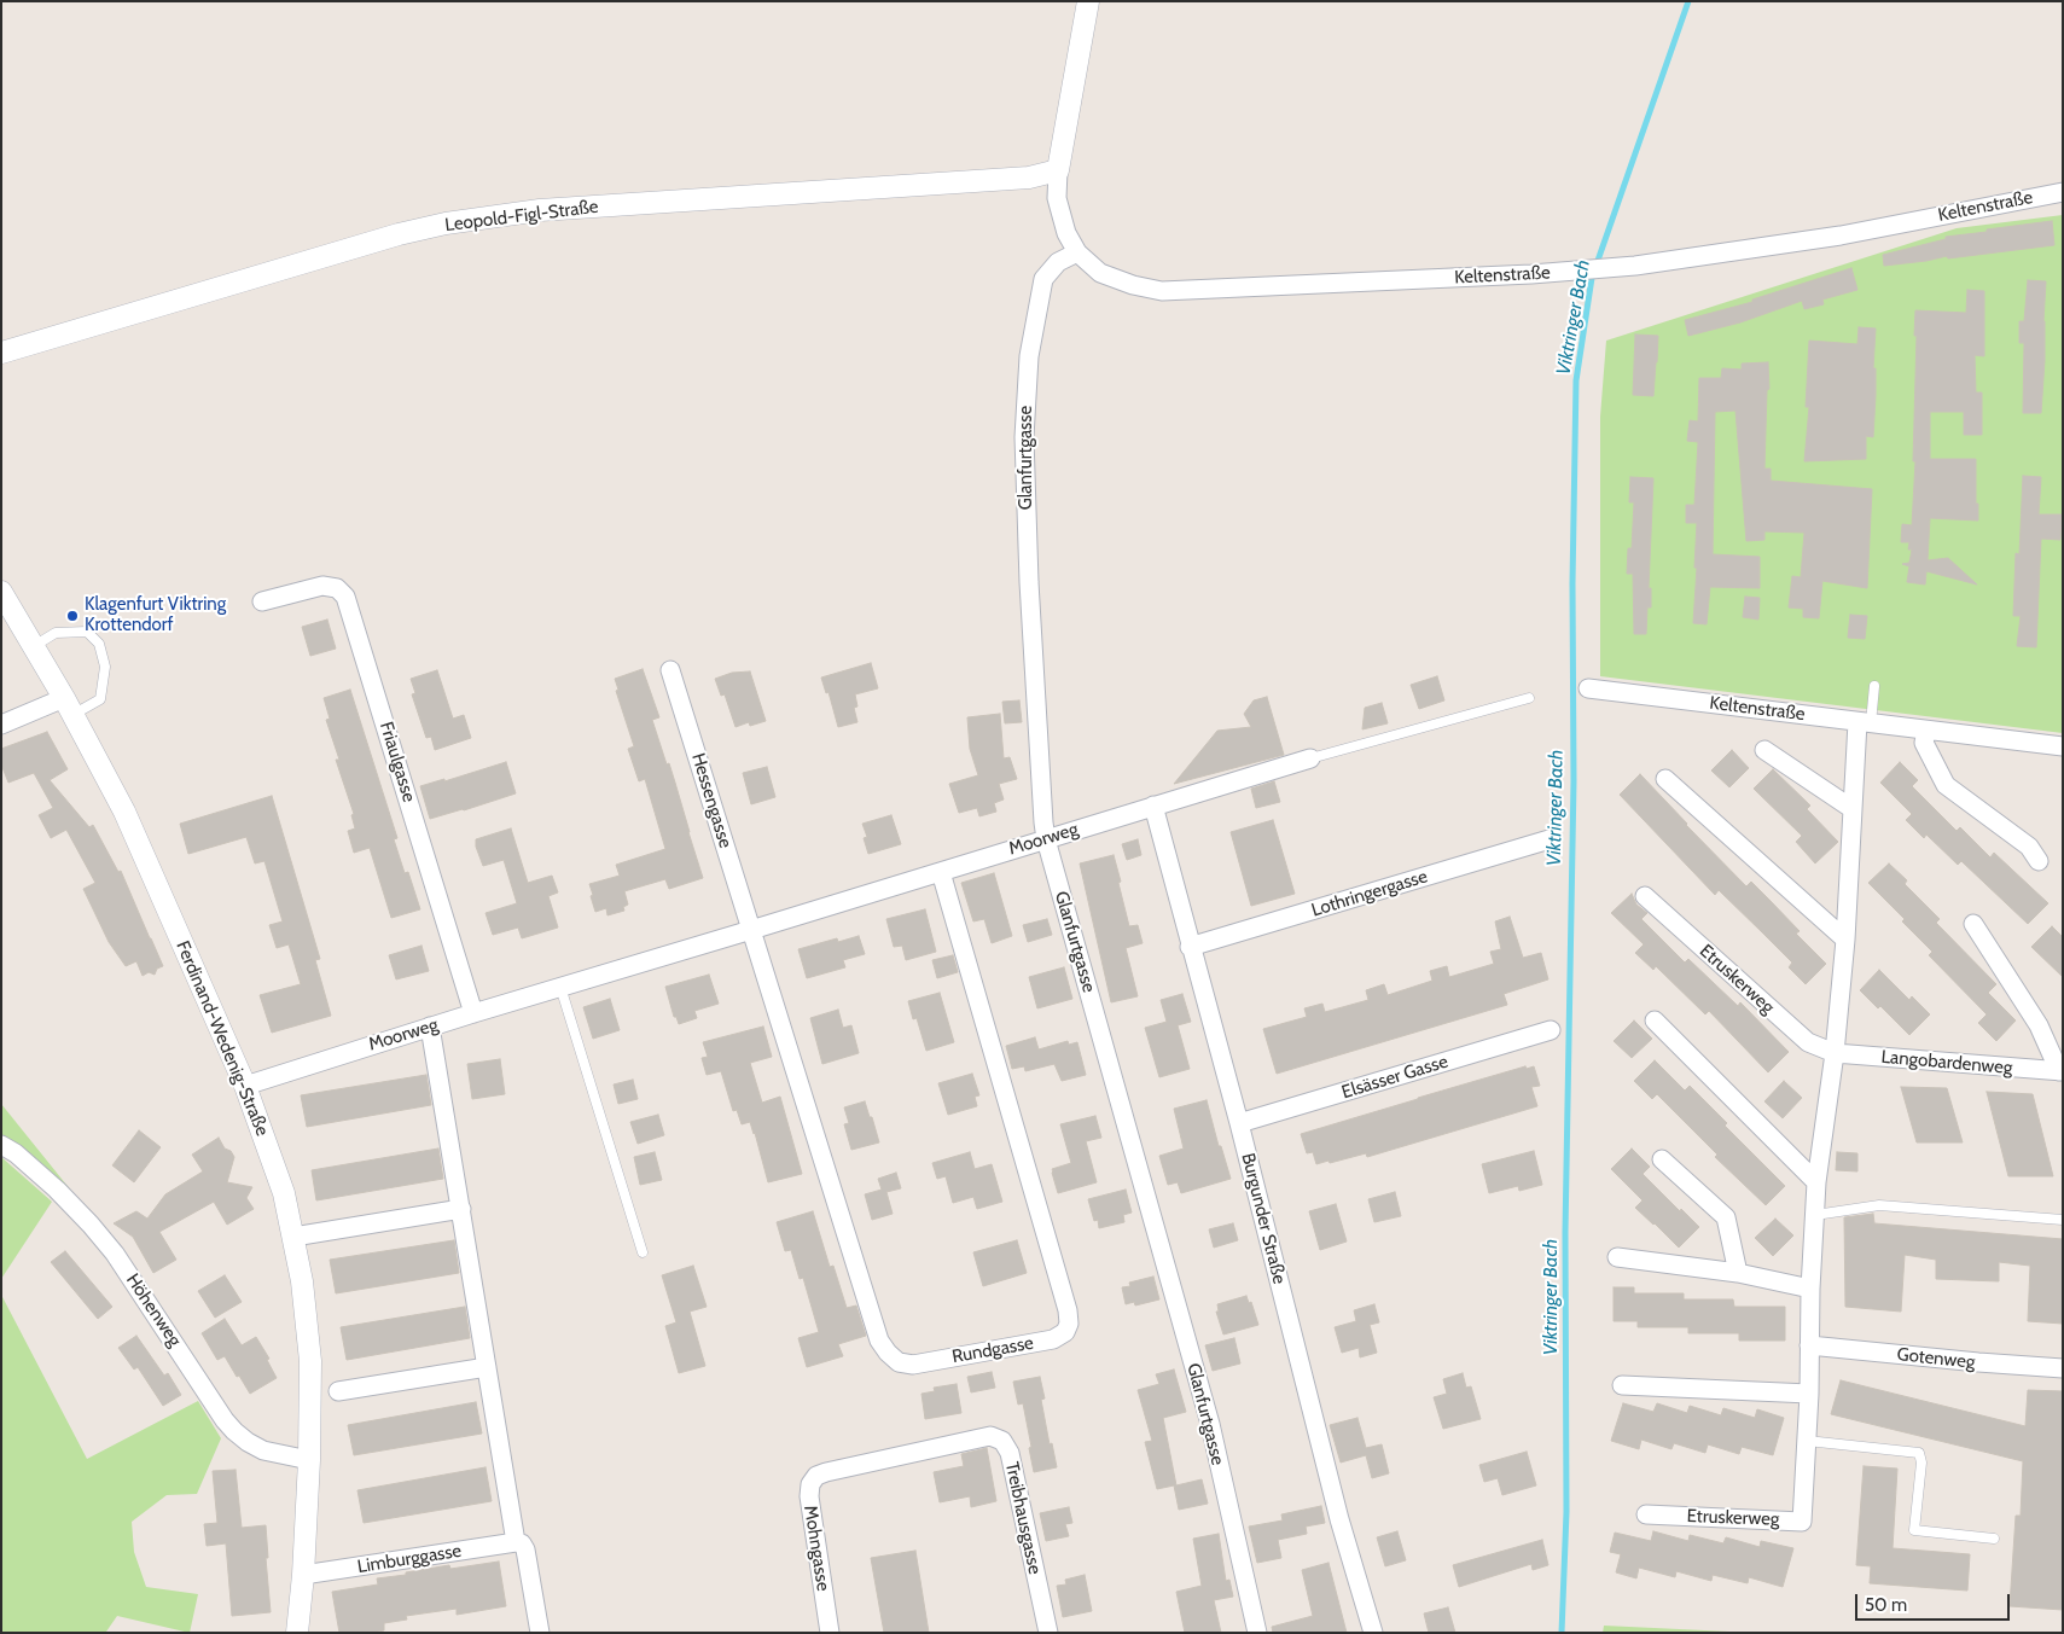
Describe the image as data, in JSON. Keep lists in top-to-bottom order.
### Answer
{
  "streets": {
    "street": [
      "Keltenstraße",
      "Leopold-Figl-Straße",
      "Glanfurtgasse",
      "Friaulgasse",
      "Hessengasse",
      "Moorweg",
      "Lothringergasse",
      "Etruskerweg",
      "Ferdinand-Wedenig-Straße",
      "Langobardenweg",
      "Elsässer Gasse",
      "Burgunder Straße",
      "Höhenweg",
      "Rundgasse",
      "Gotenweg",
      "Treibhausgasse",
      "Mohngasse",
      "Limburggasse"
    ]
  },
  "crossings": [
    ["Keltenstraße", "Leopold-Figl-Straße"],
    ["Keltenstraße", "Glanfurtgasse"],
    ["Keltenstraße", "Etruskerweg"],
    ["Glanfurtgasse", "Moorweg"],
    ["Friaulgasse", "Moorweg"],
    ["Hessengasse", "Moorweg"],
    ["Hessengasse", "Rundgasse"],
    ["Moorweg", "Ferdinand-Wedenig-Straße"],
    ["Moorweg", "Burgunder Straße"],
    ["Moorweg", "Rundgasse"],
    ["Lothringergasse", "Burgunder Straße"],
    ["Etruskerweg", "Langobardenweg"],
    ["Etruskerweg", "Gotenweg"],
    ["Ferdinand-Wedenig-Straße", "Höhenweg"],
    ["Ferdinand-Wedenig-Straße", "Limburggasse"],
    ["Elsässer Gasse", "Burgunder Straße"],
    ["Treibhausgasse", "Mohngasse"]
  ],
  "water": ["Viktringer Bach"],
  "places": ["Klagenfurt Viktring Krottendorf"],
  "scale_bar": "50 m"
}
